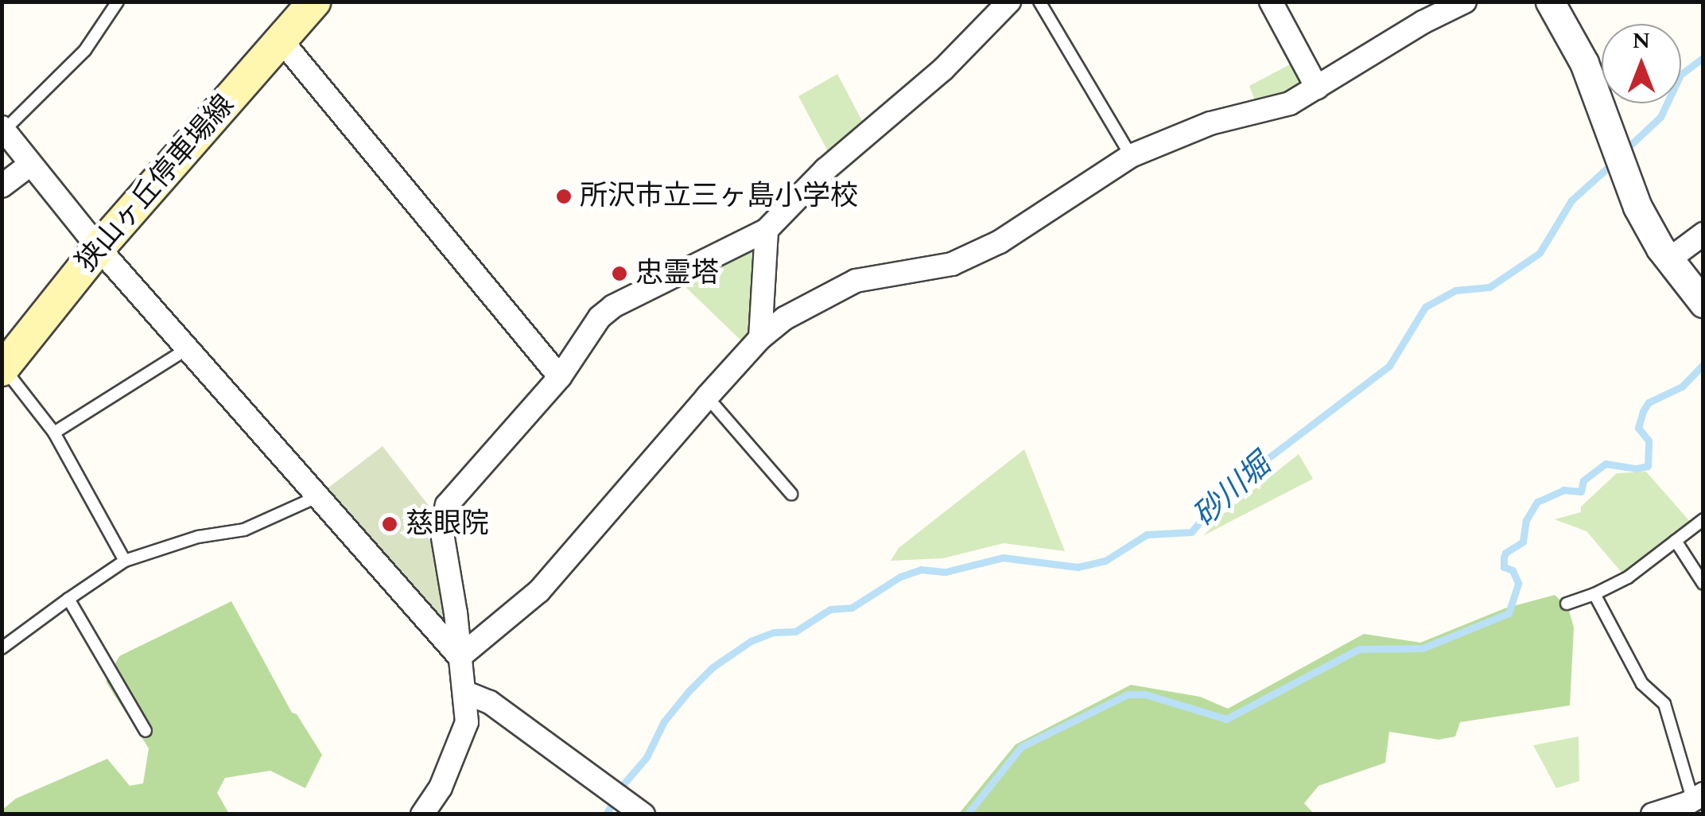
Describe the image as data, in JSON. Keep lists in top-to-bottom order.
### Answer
{
  "streets": {
    "main road": ["狭山ヶ丘停車場線"]
  },
  "water": ["砂川堀"],
  "places": ["所沢市立三ヶ島小学校", "忠霊塔", "慈眼院"],
  "north": "top"
}
